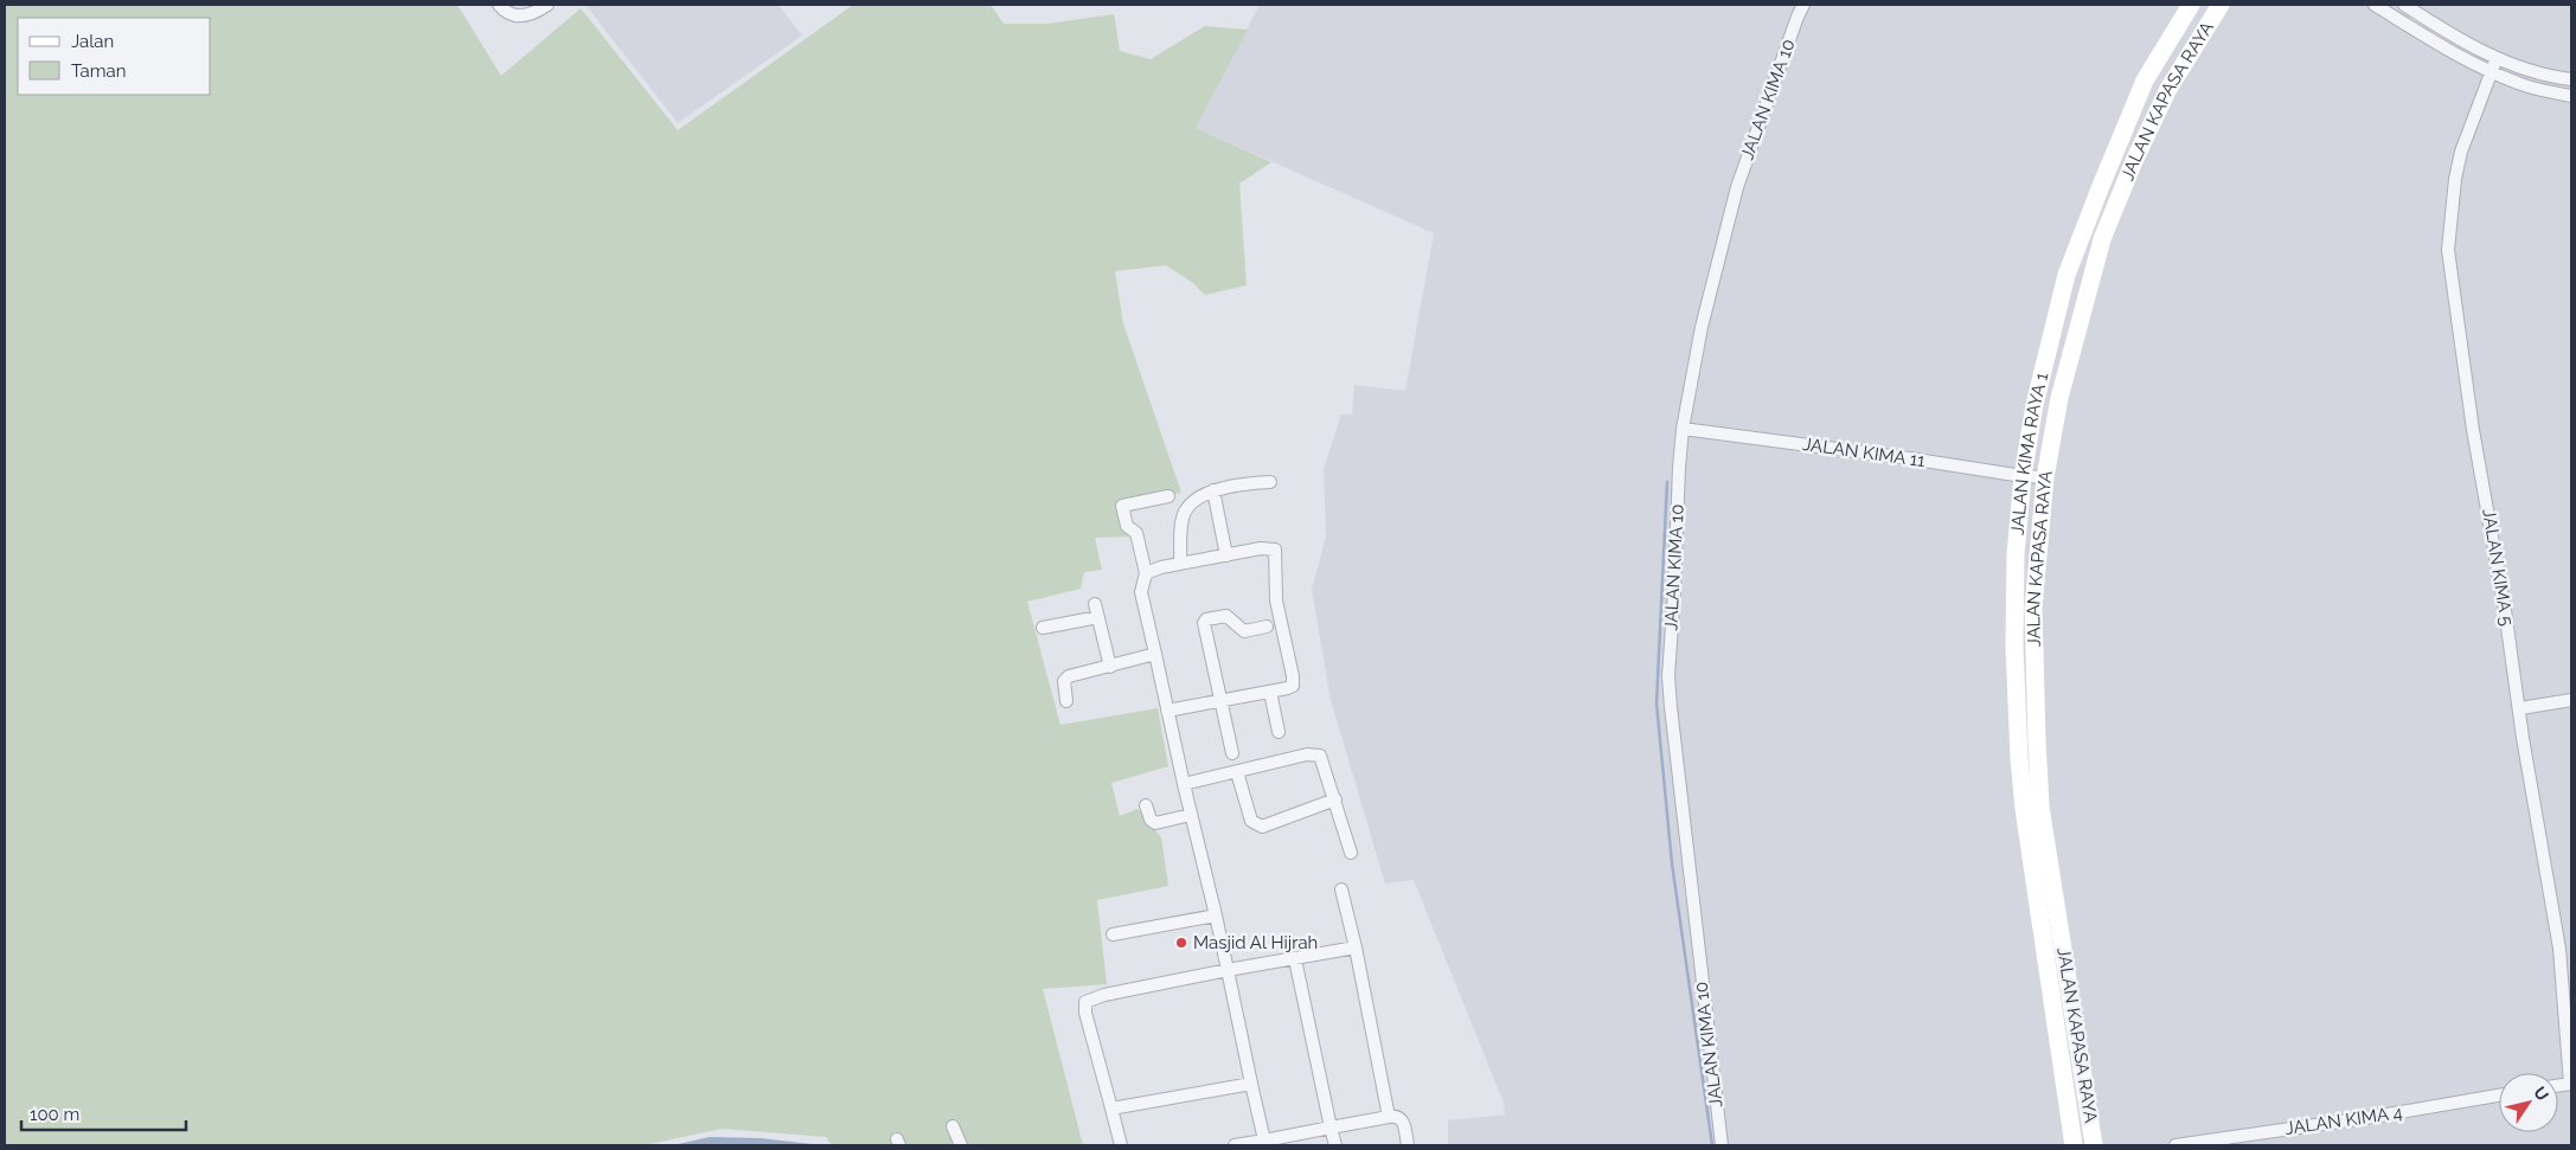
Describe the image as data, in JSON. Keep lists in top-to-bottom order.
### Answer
{
  "streets": {
    "main road": ["JALAN KAPASA RAYA", "JALAN KIMA RAYA 1"],
    "street": [
      "JALAN KIMA 10",
      "JALAN KIMA 11",
      "JALAN KIMA 5",
      "JALAN KIMA 4"
    ]
  },
  "crossings": [
    ["JALAN KIMA 10", "JALAN KIMA 11"],
    ["JALAN KAPASA RAYA", "JALAN KIMA 11"],
    ["JALAN KIMA 11", "JALAN KIMA RAYA 1"]
  ],
  "places": ["Masjid Al Hijrah"],
  "legend": ["Jalan", "Taman"],
  "scale_bar": "100 m",
  "north": "top right"
}
